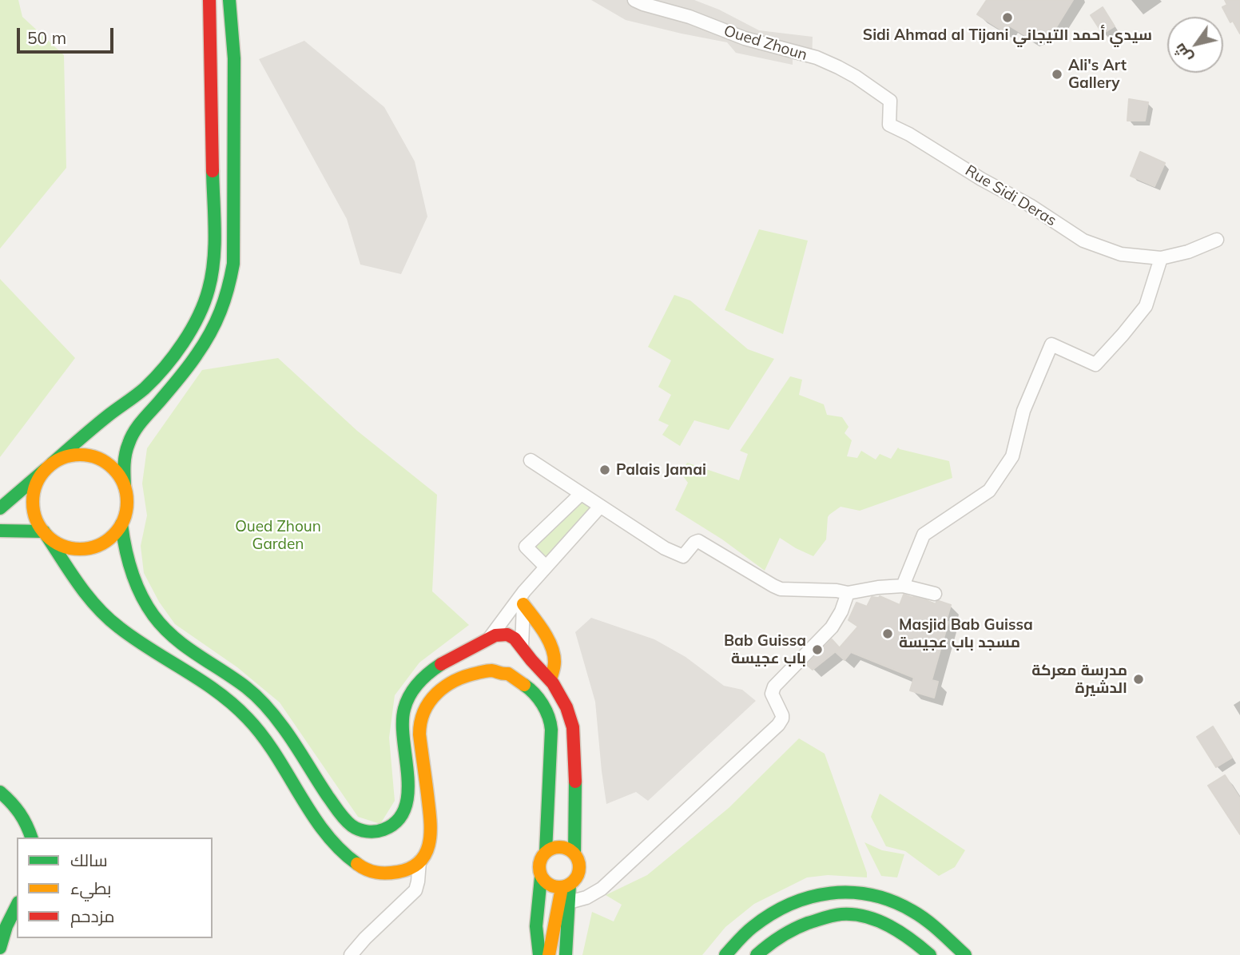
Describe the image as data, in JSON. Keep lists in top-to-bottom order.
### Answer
{
  "streets": {
    "street": ["Oued Zhoun", "Rue Sidi Deras"]
  },
  "crossings": [
    ["Oued Zhoun", "Rue Sidi Deras"]
  ],
  "parks": ["Oued Zhoun Garden"],
  "places": [
    "Sidi Ahmad al Tijani سيدي أحمد التيجاني",
    "Ali's Art Gallery",
    "Palais Jamai",
    "Masjid Bab Guissa مسجد باب عجيسة",
    "Bab Guissa باب عجيسة",
    "مدرسة معركة الدشيرة"
  ],
  "legend": ["سالك", "بطيء", "مزدحم"],
  "scale_bar": "50 m",
  "north": "bottom left"
}
